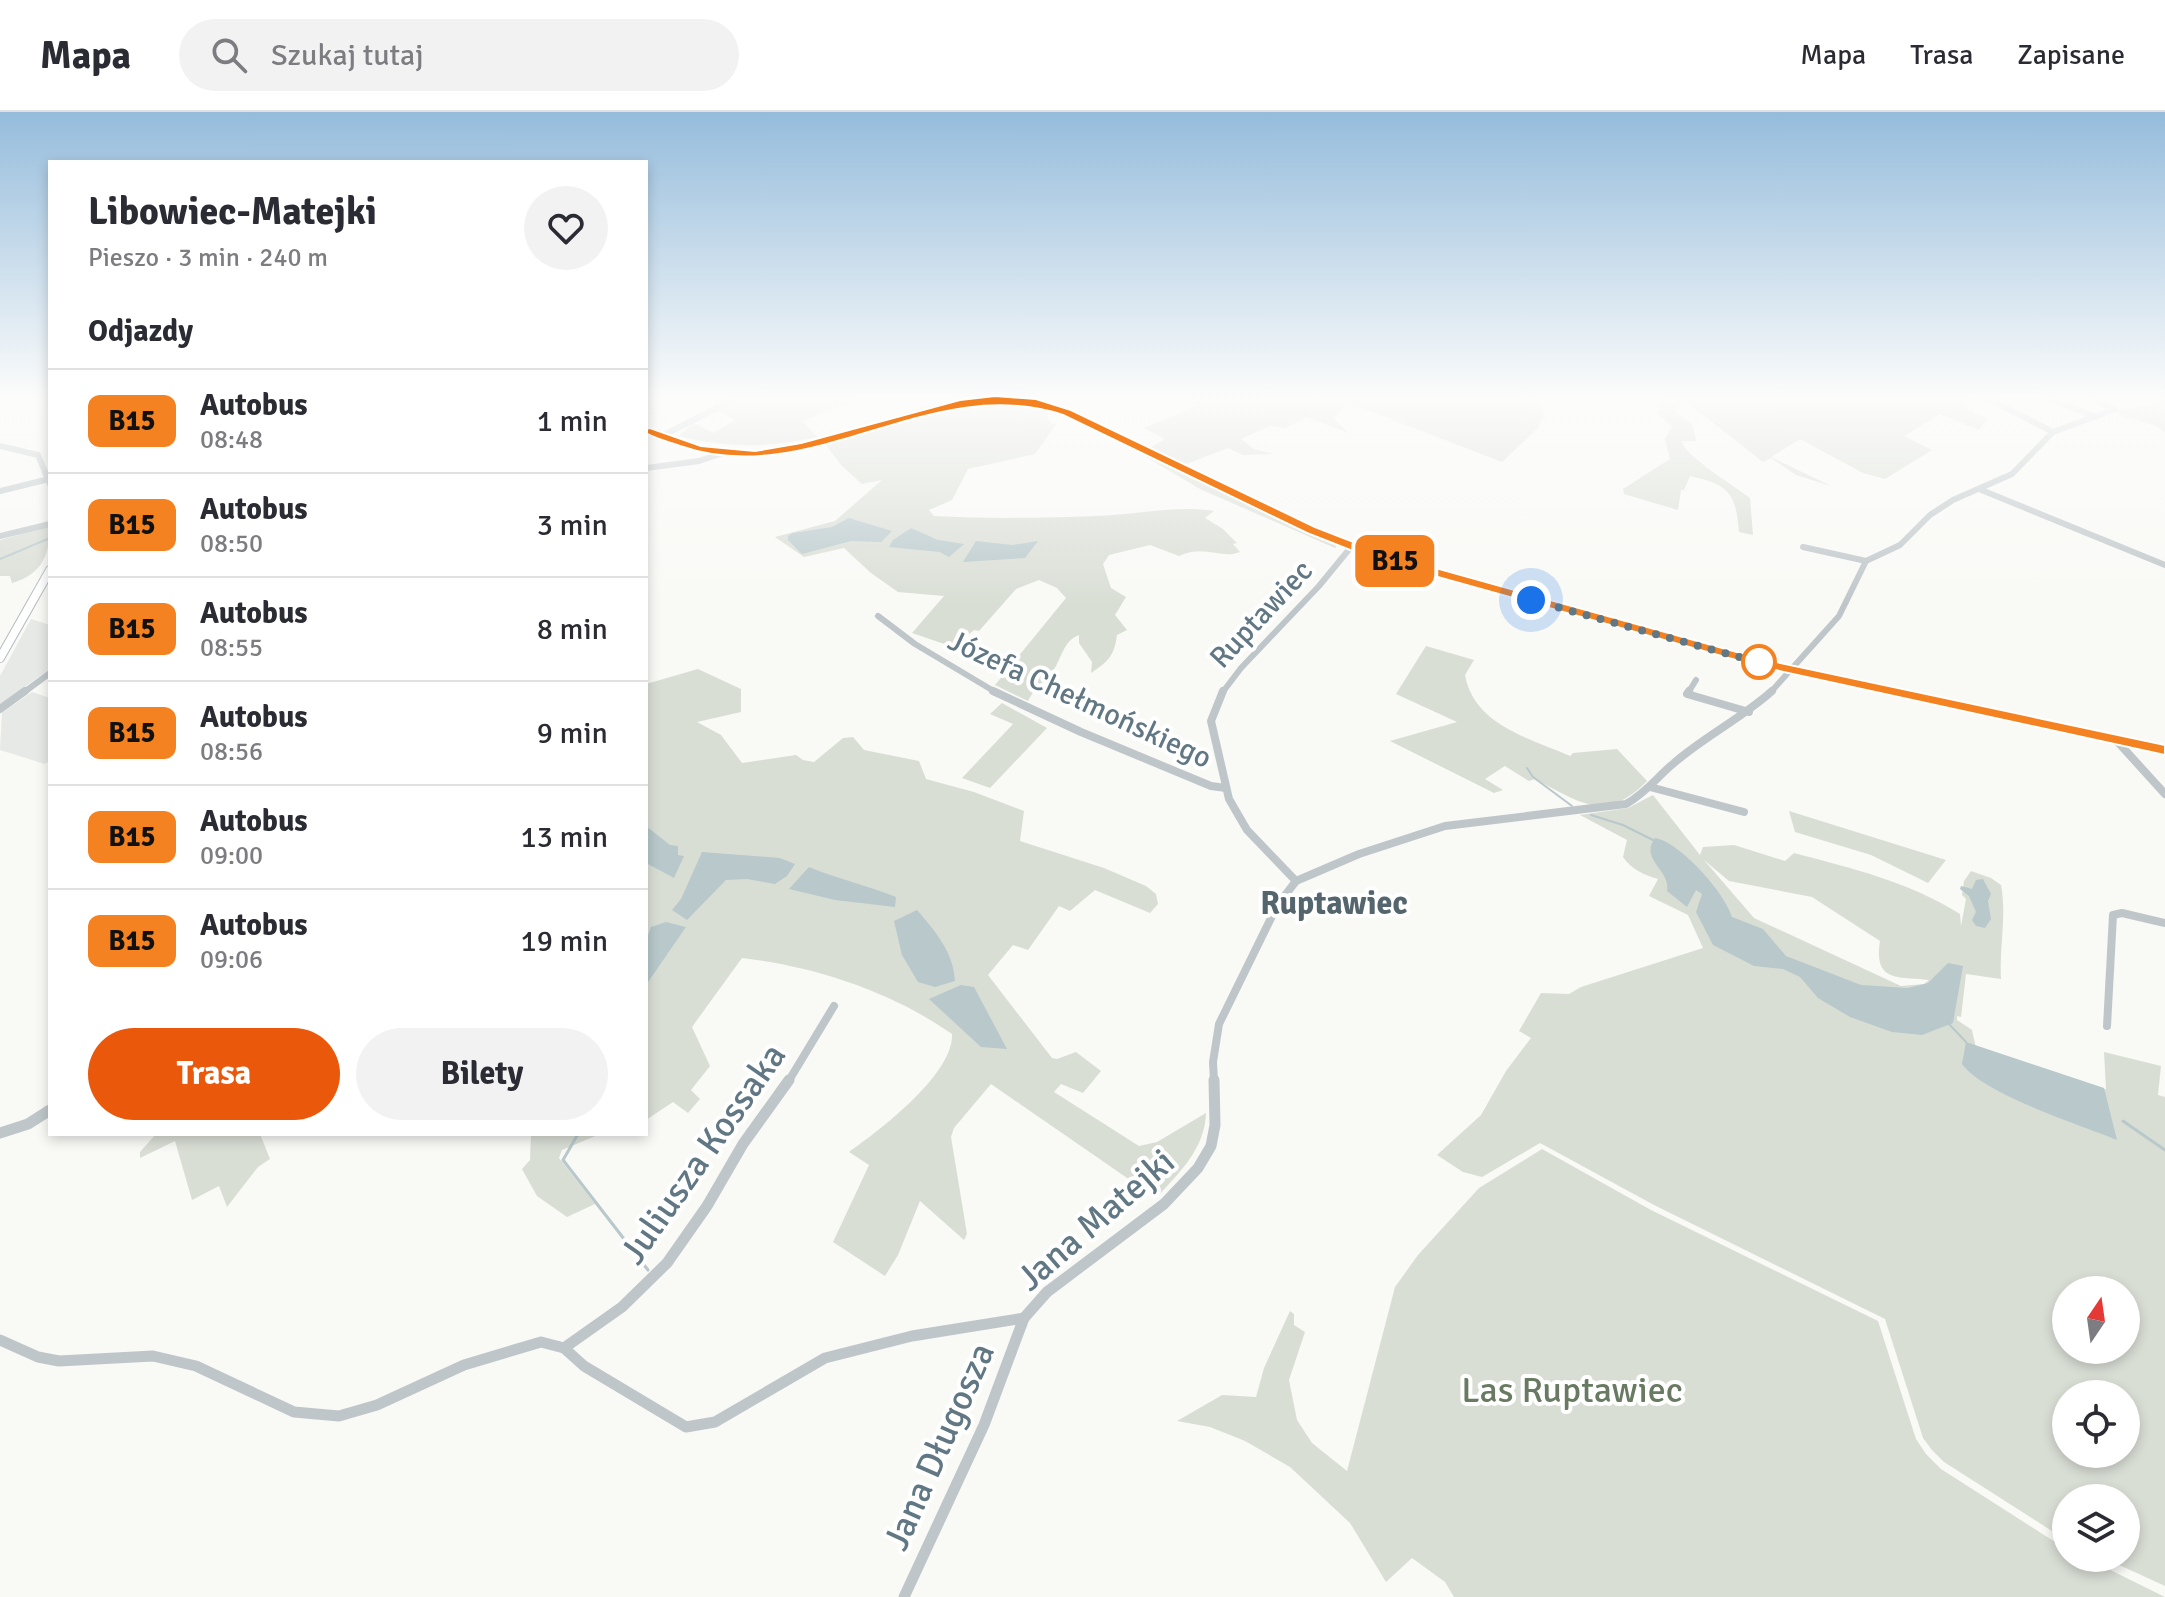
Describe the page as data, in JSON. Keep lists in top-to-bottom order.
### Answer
{
  "streets": {
    "street": [
      "Ruptawiec",
      "Józefa Chełmońskiego",
      "Juliusza Kossaka",
      "Jana Matejki",
      "Jana Długosza"
    ]
  },
  "crossings": [
    ["Ruptawiec", "Józefa Chełmońskiego"],
    ["Ruptawiec", "Jana Matejki"],
    ["Juliusza Kossaka", "Jana Matejki"],
    ["Jana Matejki", "Jana Długosza"]
  ],
  "districts": ["Ruptawiec"],
  "parks": ["Las Ruptawiec"],
  "lines": ["bus line B15"],
  "north": "top",
  "page": {
    "header": "Mapa",
    "search": "Szukaj tutaj",
    "nav": ["Mapa", "Trasa", "Zapisane"],
    "on_map": "B15",
    "heading": [
      ["Libowiec-Matejki", "Pieszo · 3 min · 240 m"],
      "Odjazdy"
    ],
    "list": [
      {
        "mark": "B15",
        "name": "Autobus",
        "note": "08:48",
        "value": "1 min"
      },
      {
        "mark": "B15",
        "name": "Autobus",
        "note": "08:50",
        "value": "3 min"
      },
      {
        "mark": "B15",
        "name": "Autobus",
        "note": "08:55",
        "value": "8 min"
      },
      {
        "mark": "B15",
        "name": "Autobus",
        "note": "08:56",
        "value": "9 min"
      },
      {
        "mark": "B15",
        "name": "Autobus",
        "note": "09:00",
        "value": "13 min"
      },
      {
        "mark": "B15",
        "name": "Autobus",
        "note": "09:06",
        "value": "19 min"
      }
    ],
    "buttons": ["Trasa", "Bilety"]
  }
}
